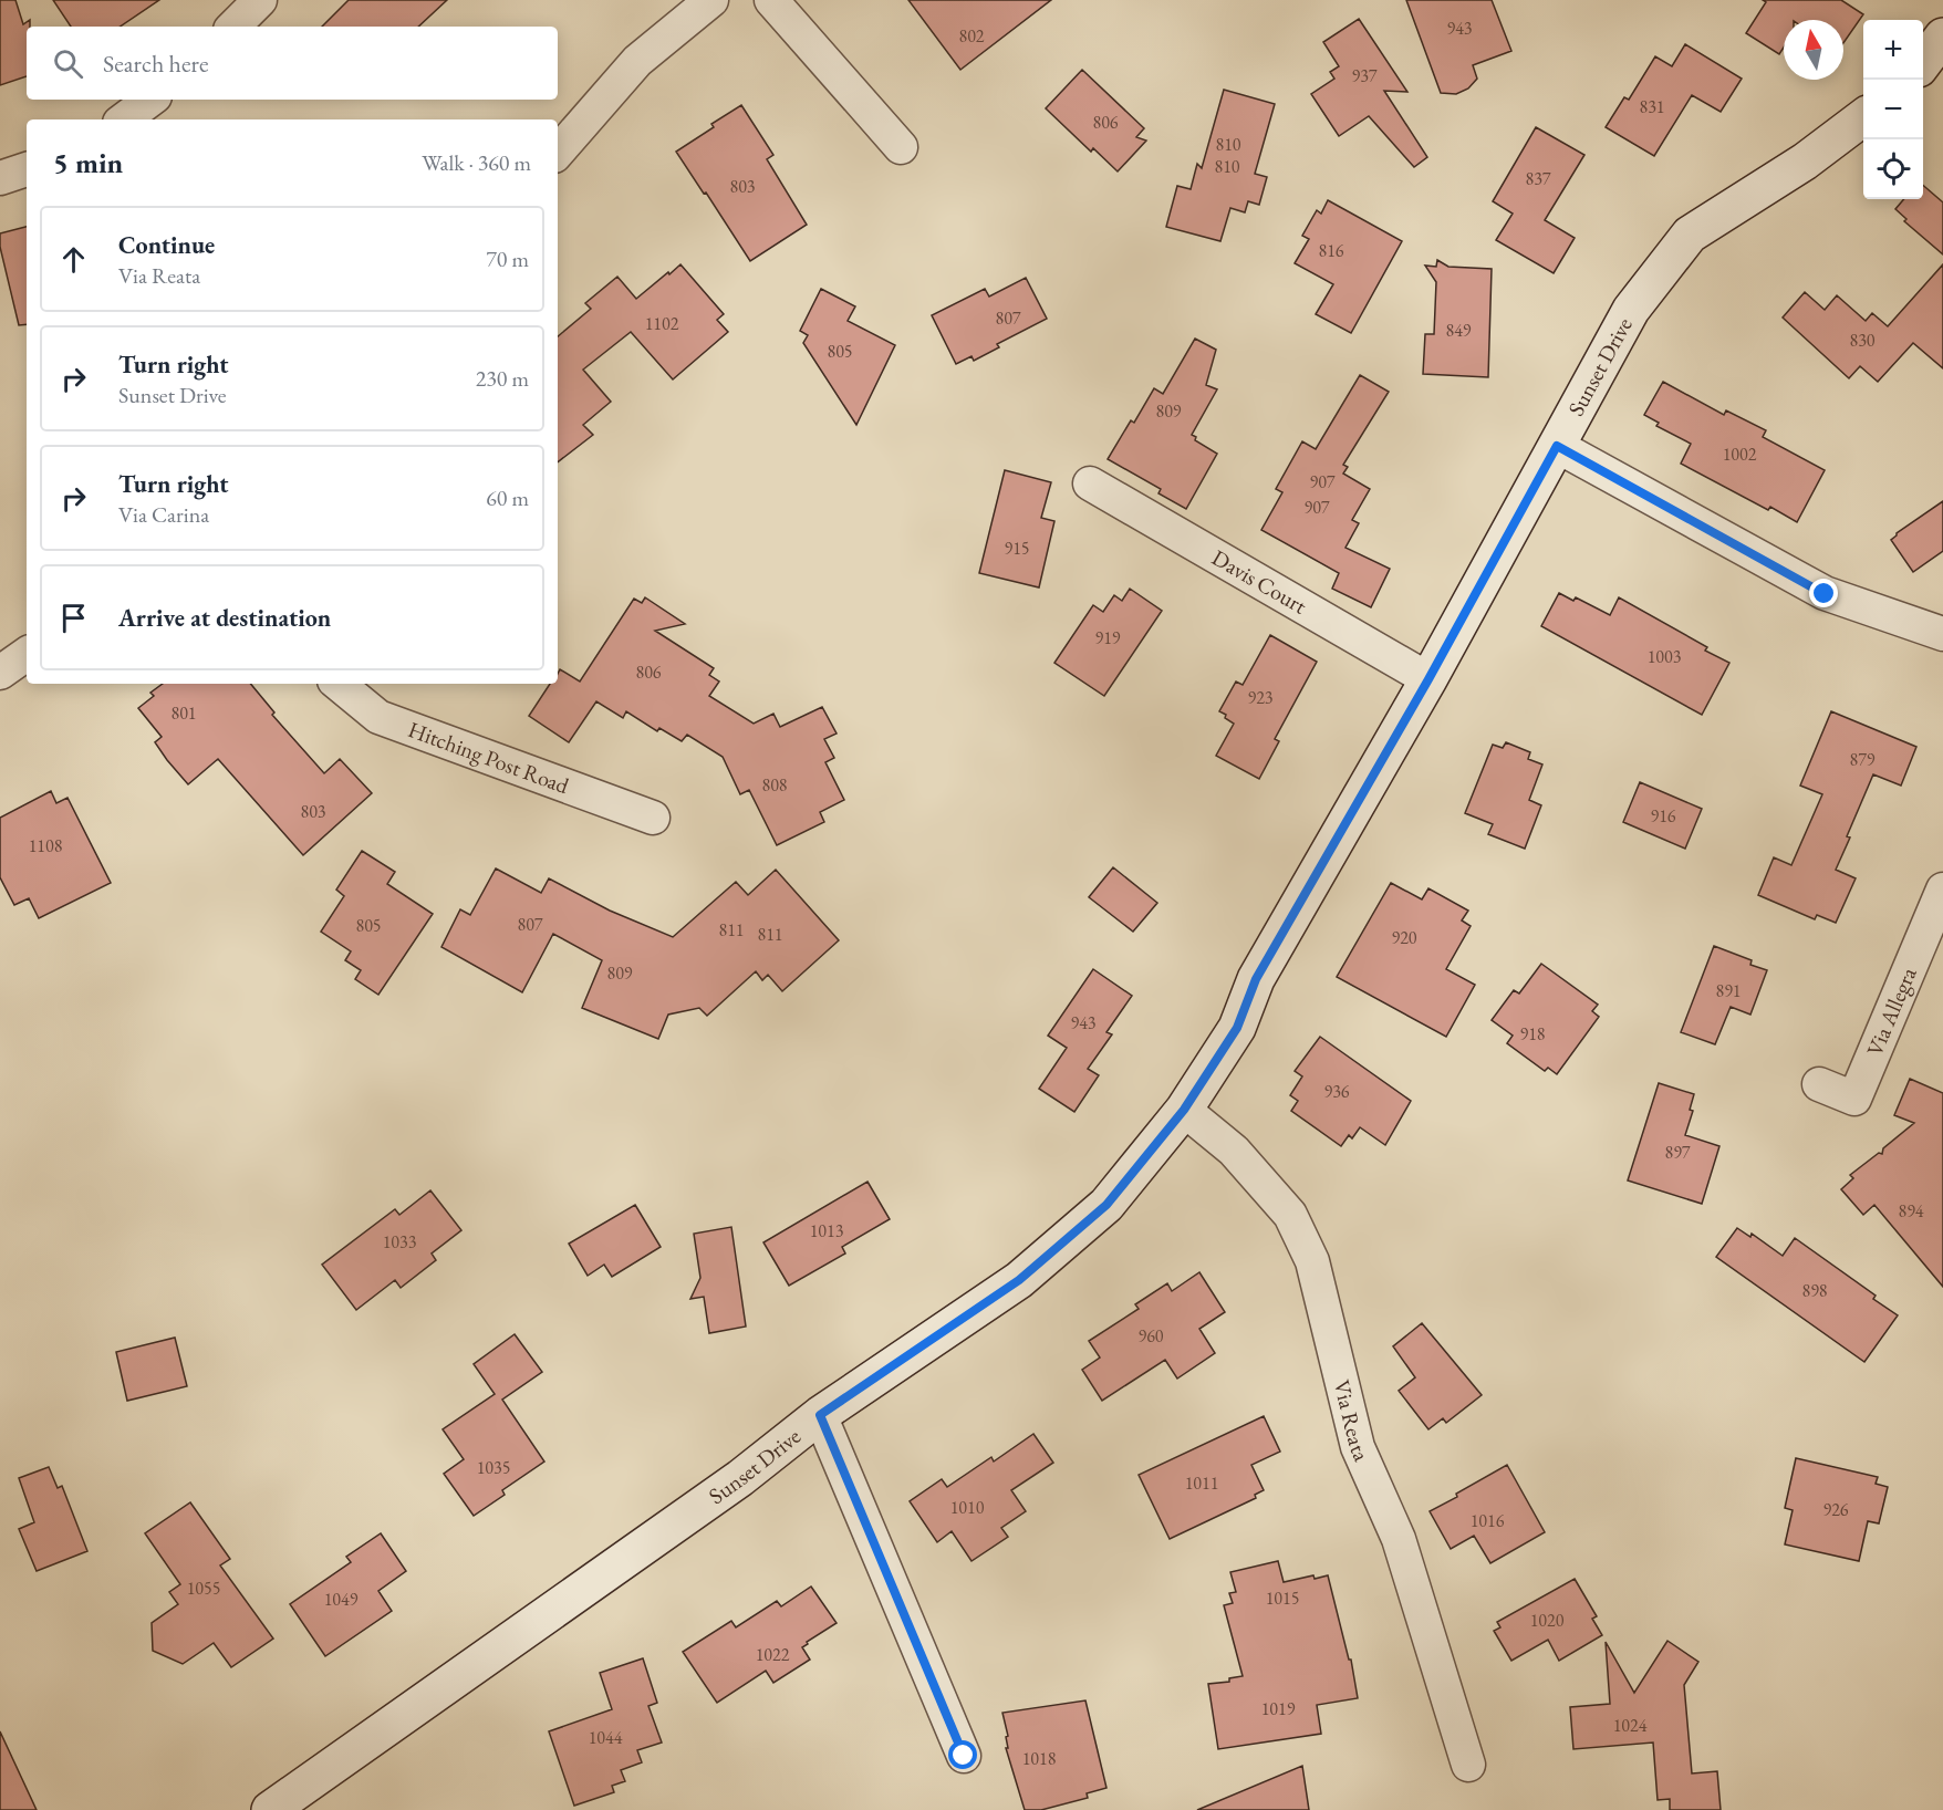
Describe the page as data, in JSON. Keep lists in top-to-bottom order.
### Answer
{
  "streets": {
    "main road": ["Sunset Drive"],
    "street": [
      "Davis Court",
      "Hitching Post Road",
      "Via Allegra",
      "Via Reata"
    ]
  },
  "crossings": [
    ["Sunset Drive", "Davis Court"],
    ["Sunset Drive", "Via Reata"]
  ],
  "house_numbers": [
    "943",
    "802",
    "937",
    "831",
    "806",
    "810",
    "810",
    "837",
    "803",
    "816",
    "807",
    "1102",
    "849",
    "830",
    "805",
    "809",
    "1002",
    "907",
    "907",
    "915",
    "919",
    "1003",
    "806",
    "923",
    "801",
    "879",
    "808",
    "803",
    "916",
    "1108",
    "807",
    "805",
    "811",
    "811",
    "920",
    "809",
    "891",
    "943",
    "918",
    "936",
    "897",
    "894",
    "1013",
    "1033",
    "898",
    "960",
    "1035",
    "1011",
    "1010",
    "926",
    "1016",
    "1055",
    "1015",
    "1049",
    "1020",
    "1022",
    "1019",
    "1024",
    "1044",
    "1018"
  ],
  "north": "top",
  "page": {
    "map_buttons": ["+", "−"],
    "search": "Search here",
    "heading": ["5 min", "Walk · 360 m"],
    "list": [
      ["Continue", "Via Reata", "70 m"],
      ["Turn right", "Sunset Drive", "230 m"],
      ["Turn right", "Via Carina", "60 m"],
      "Arrive at destination"
    ]
  }
}
